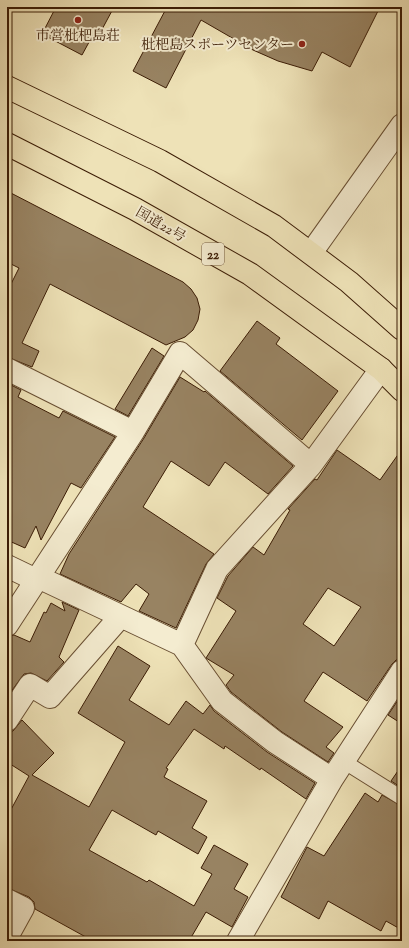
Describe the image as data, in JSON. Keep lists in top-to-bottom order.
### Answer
{
  "streets": {
    "highway": ["国道22号", "22"]
  },
  "places": ["市営枇杷島荘", "枇杷島スポーツセンター"]
}
